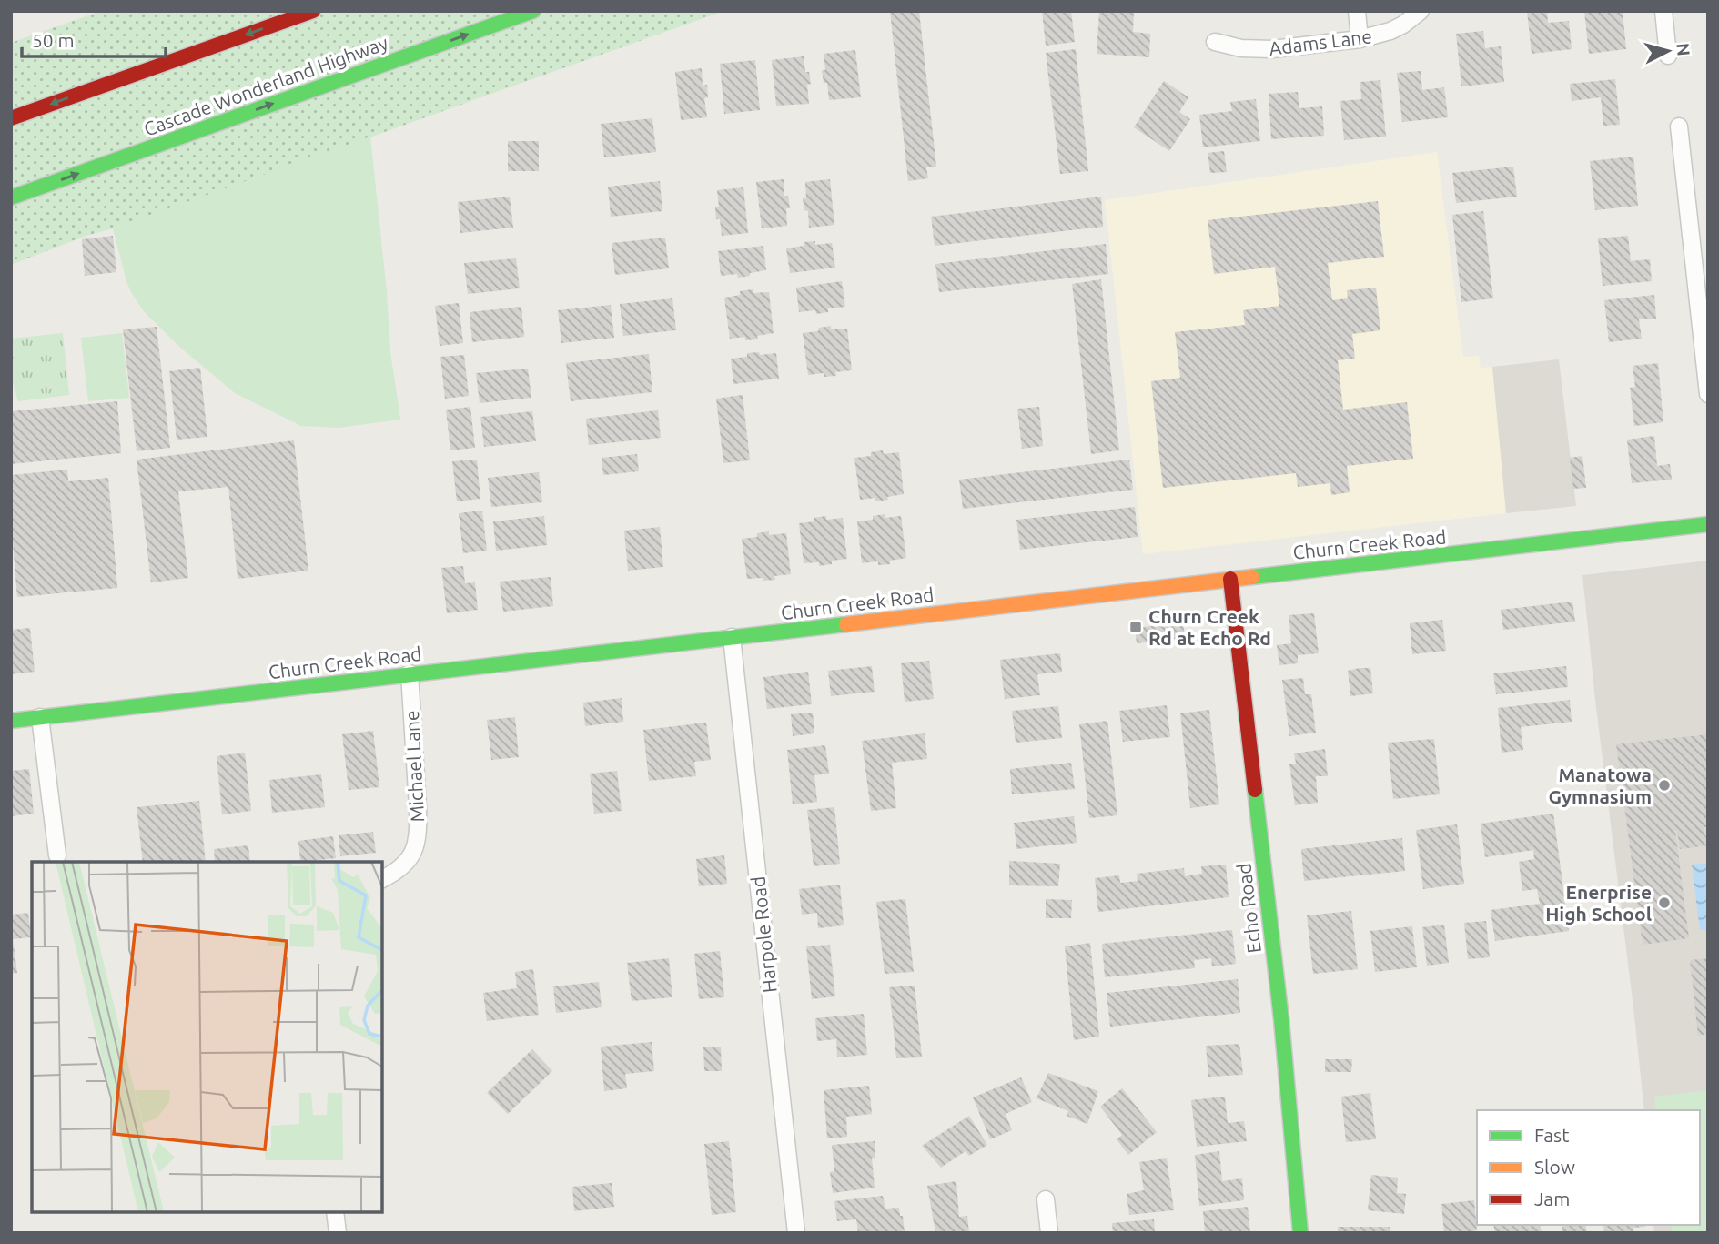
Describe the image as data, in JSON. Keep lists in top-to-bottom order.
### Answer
{
  "streets": {
    "main road": ["Cascade Wonderland Highway", "Churn Creek Road", "Echo Road"],
    "street": ["Adams Lane", "Michael Lane", "Harpole Road"]
  },
  "crossings": [
    ["Churn Creek Road", "Michael Lane"],
    ["Churn Creek Road", "Echo Road"],
    ["Churn Creek Road", "Harpole Road"]
  ],
  "places": {
    "transit": ["Churn Creek Rd at Echo Rd"],
    "other": ["Manatowa Gymnasium", "Enerprise High School"]
  },
  "legend": ["Fast", "Slow", "Jam"],
  "scale_bar": "50 m",
  "north": "right"
}
